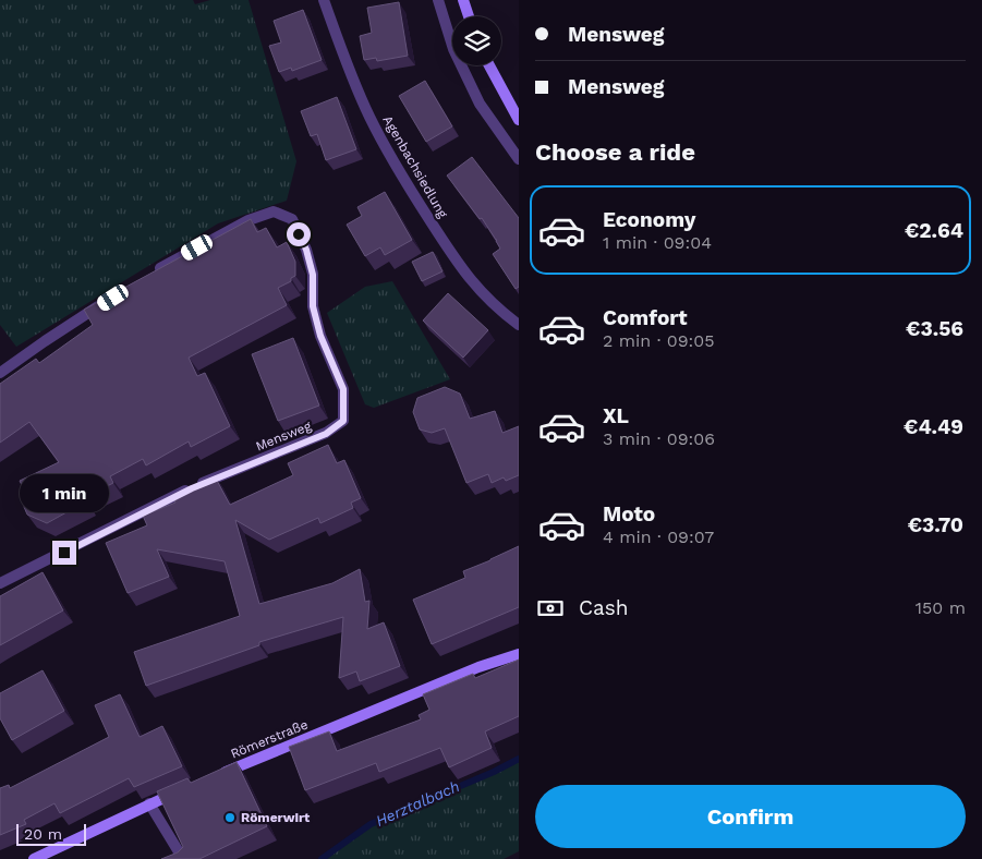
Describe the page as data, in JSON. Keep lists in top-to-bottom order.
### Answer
{
  "streets": {
    "street": ["Agenbachsiedlung", "Mensweg", "Römerstraße"]
  },
  "water": ["Herztalbach"],
  "places": ["Römerwirt"],
  "scale_bar": "20 m",
  "page": {
    "banner": ["Mensweg", "Mensweg"],
    "heading": "Choose a ride",
    "list": [
      {
        "name": "Economy",
        "note": "1 min · 09:04",
        "value": "€2.64"
      },
      {
        "name": "Comfort",
        "note": "2 min · 09:05",
        "value": "€3.56"
      },
      {
        "name": "XL",
        "note": "3 min · 09:06",
        "value": "€4.49"
      },
      {
        "name": "Moto",
        "note": "4 min · 09:07",
        "value": "€3.70"
      }
    ],
    "bubble": "1 min",
    "pay": ["Cash", "150 m"],
    "buttons": "Confirm",
    "scale": "20 m"
  }
}
